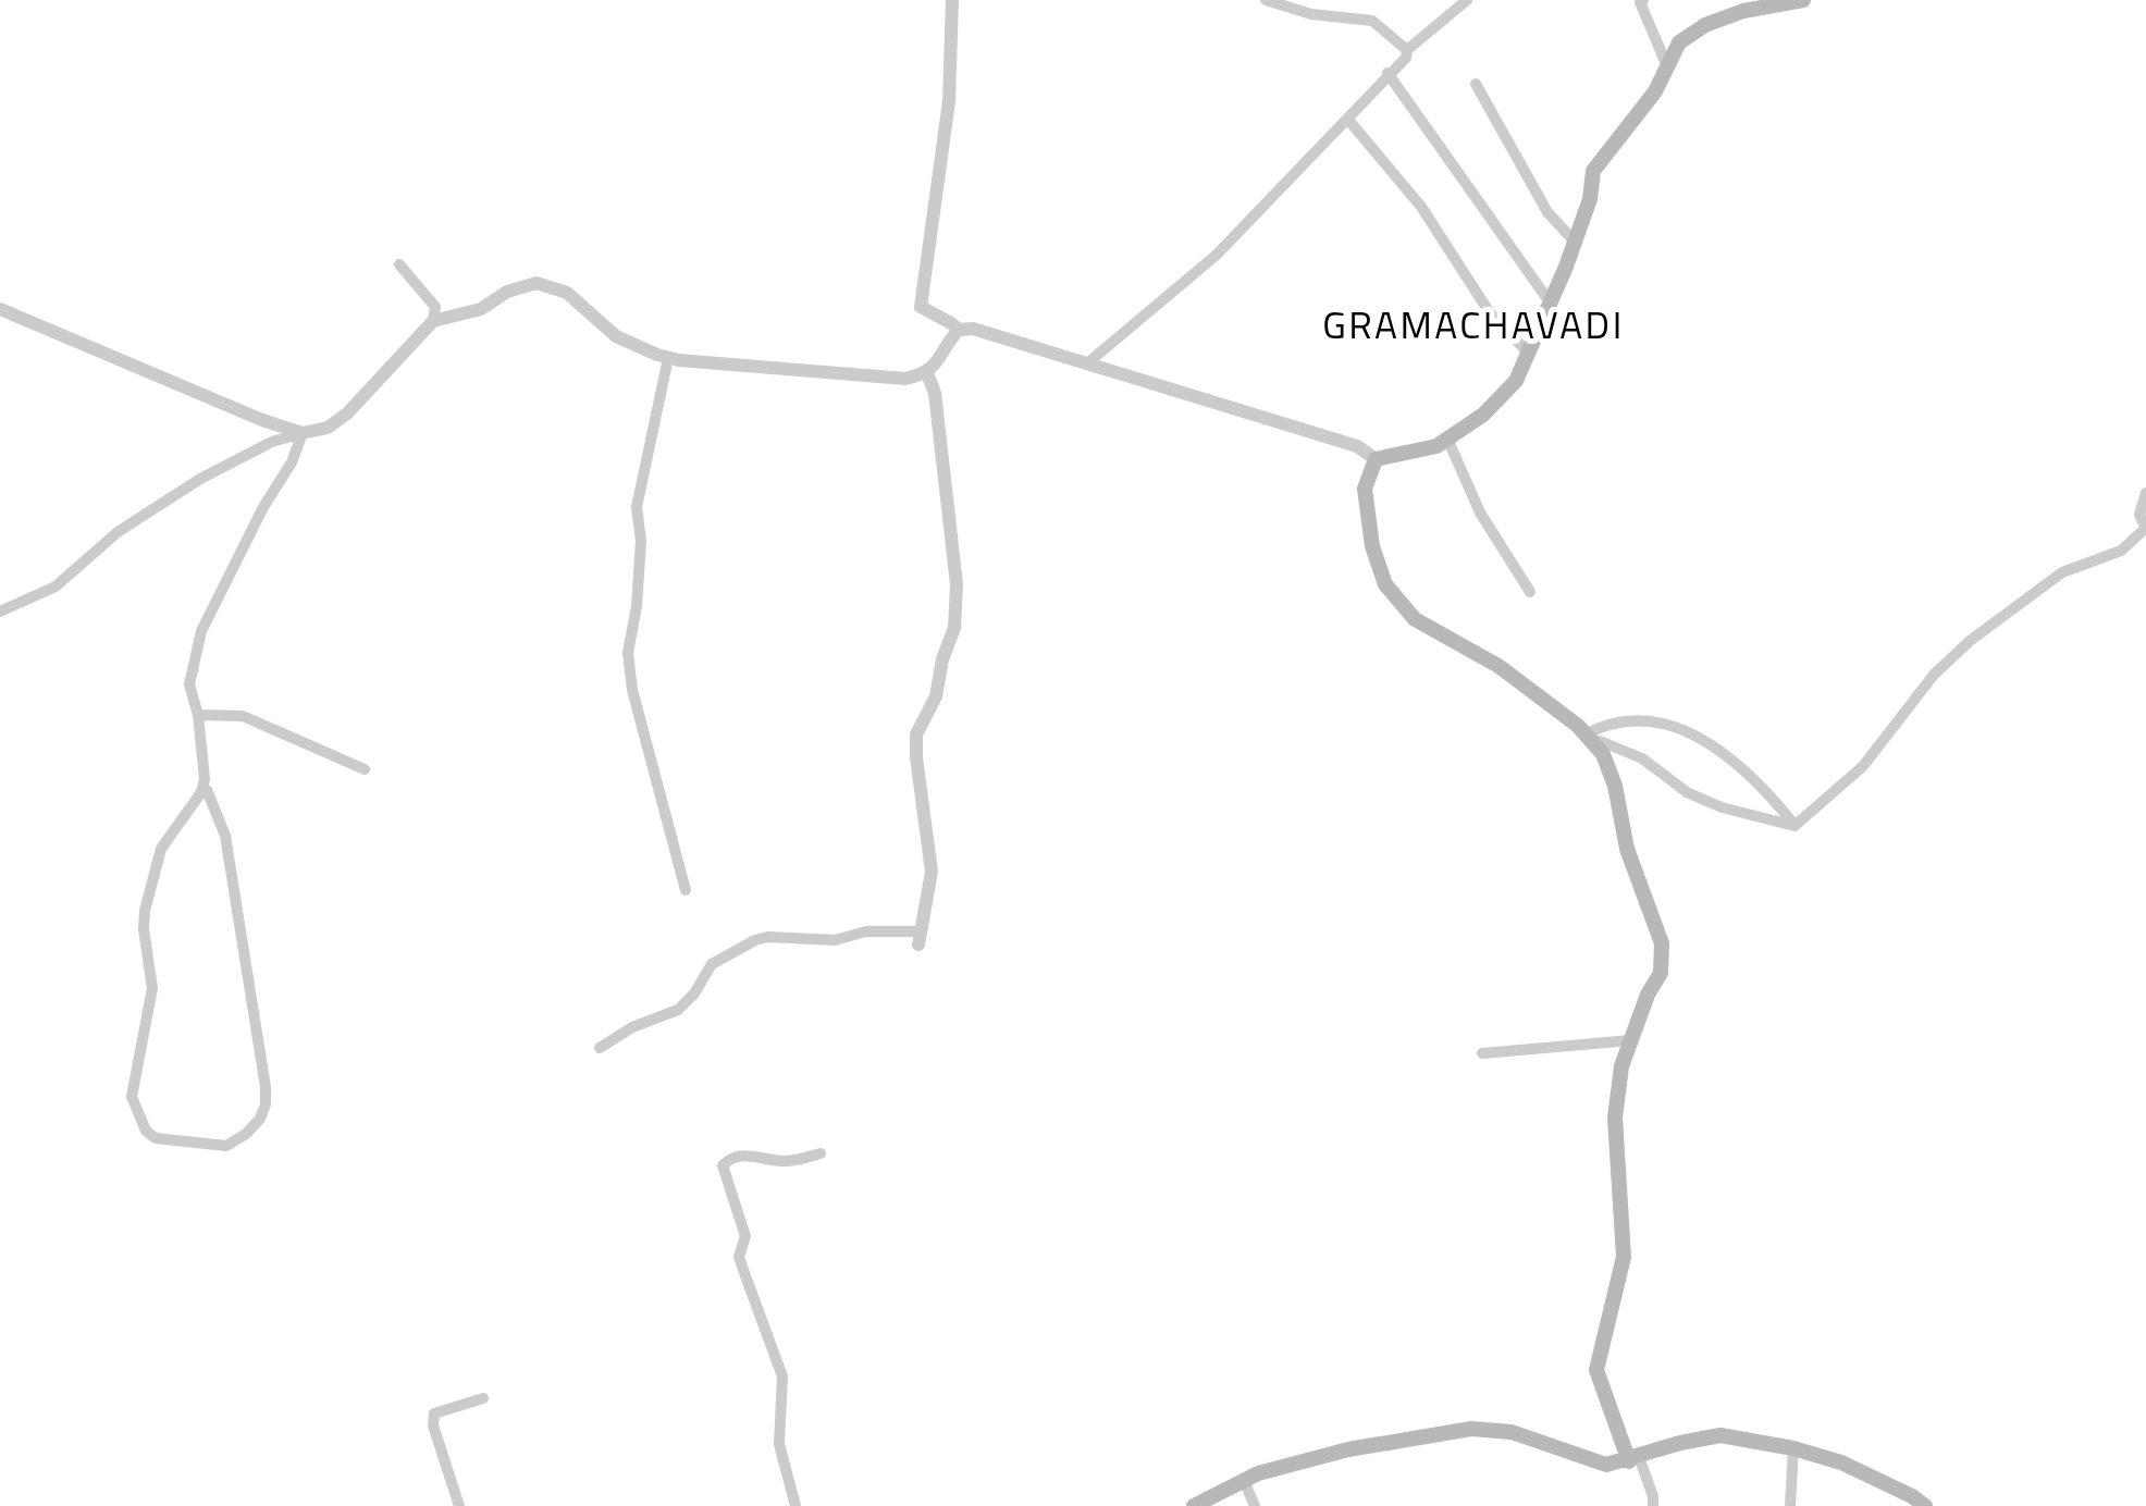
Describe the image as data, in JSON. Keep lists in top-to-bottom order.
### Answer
{
  "districts": ["GRAMACHAVADI"]
}
